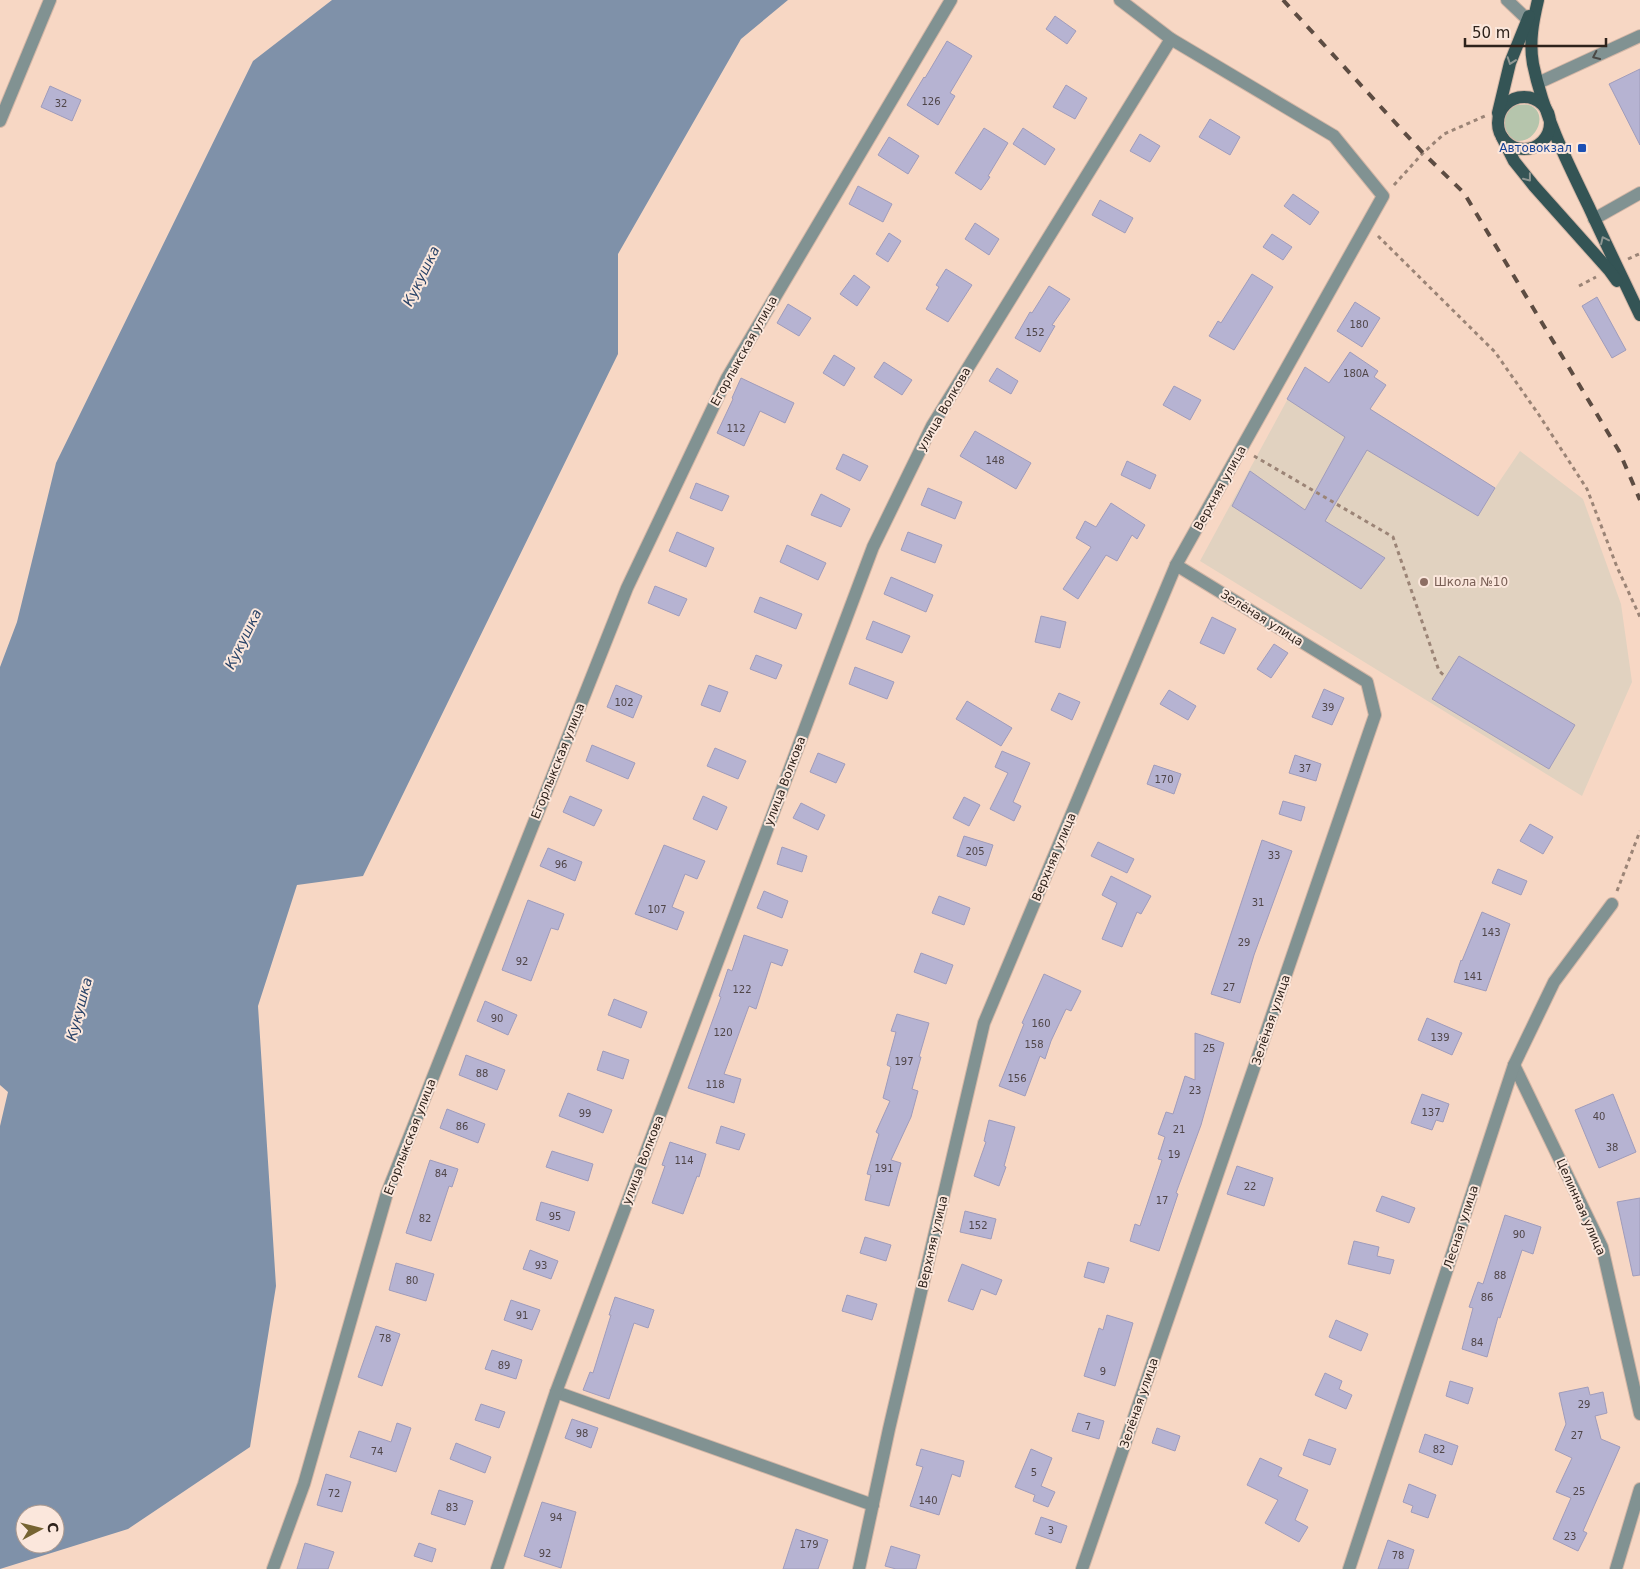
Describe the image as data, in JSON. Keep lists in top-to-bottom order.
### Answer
{
  "streets": {
    "street": [
      "Егорлыкская улица",
      "улица Волкова",
      "Верхняя улица",
      "Зелёная улица",
      "Целинная улица",
      "Лесная улица"
    ]
  },
  "crossings": [
    ["Верхняя улица", "Зелёная улица"],
    ["Целинная улица", "Лесная улица"]
  ],
  "water": ["Кукушка"],
  "places": {
    "transit": ["Автовокзал"],
    "other": ["Школа №10"]
  },
  "house_numbers": [
    "126",
    "32",
    "180",
    "152",
    "180А",
    "112",
    "148",
    "102",
    "39",
    "37",
    "170",
    "205",
    "33",
    "96",
    "31",
    "107",
    "143",
    "29",
    "92",
    "141",
    "27",
    "122",
    "90",
    "160",
    "120",
    "139",
    "158",
    "25",
    "197",
    "88",
    "156",
    "118",
    "23",
    "137",
    "99",
    "40",
    "86",
    "21",
    "38",
    "19",
    "114",
    "191",
    "84",
    "22",
    "17",
    "95",
    "82",
    "152",
    "90",
    "93",
    "88",
    "80",
    "86",
    "91",
    "78",
    "84",
    "89",
    "9",
    "29",
    "7",
    "98",
    "27",
    "82",
    "74",
    "5",
    "25",
    "72",
    "140",
    "83",
    "94",
    "3",
    "23",
    "179",
    "92",
    "78"
  ],
  "scale_bar": "50 m",
  "north": "right"
}
